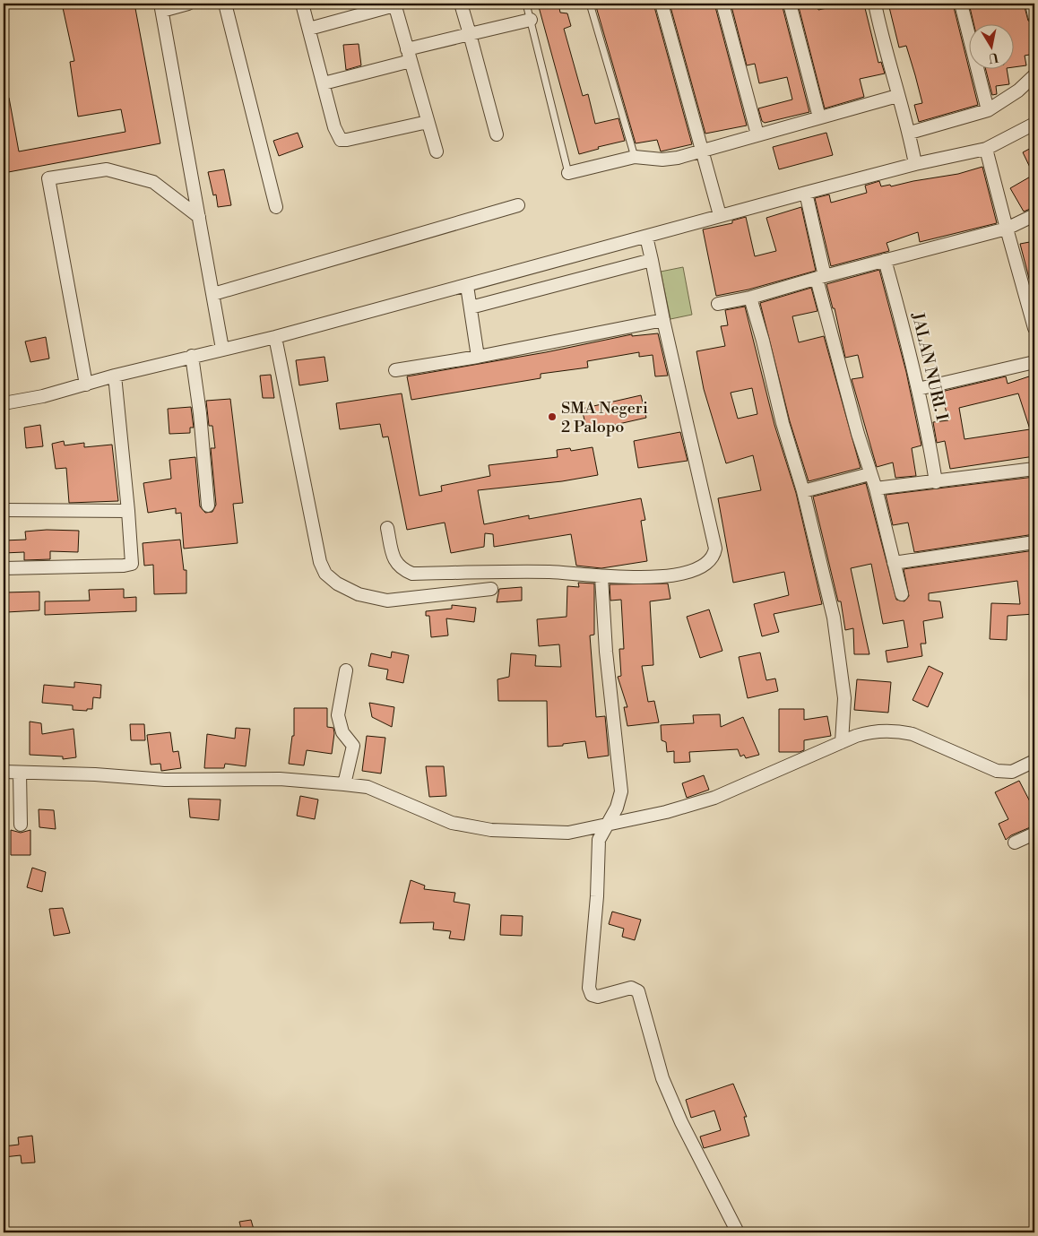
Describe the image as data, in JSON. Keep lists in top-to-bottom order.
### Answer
{
  "streets": {
    "street": ["JALAN NURI. I"]
  },
  "places": ["SMA Negeri 2 Palopo"],
  "north": "bottom"
}
